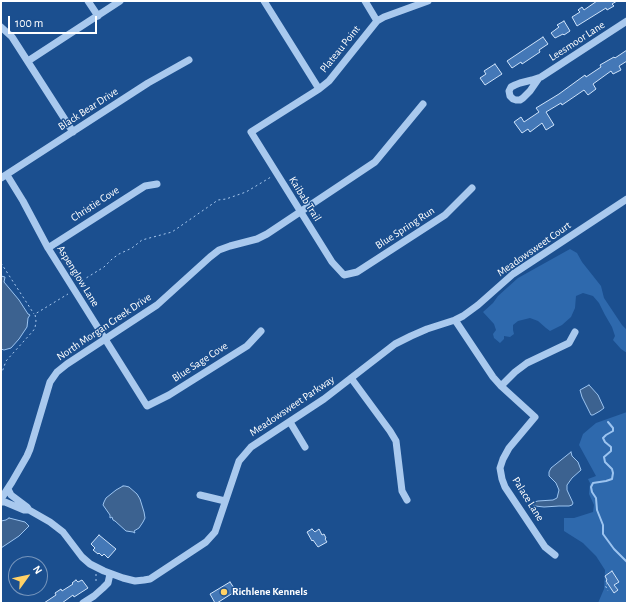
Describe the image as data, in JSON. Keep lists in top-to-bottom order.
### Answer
{
  "streets": {
    "street": [
      "Leesmoor Lane",
      "Plateau Point",
      "Black Bear Drive",
      "Kaibab Trail",
      "Christie Cove",
      "Blue Spring Run",
      "Meadowsweet Court",
      "Aspenglow Lane",
      "North Morgan Creek Drive",
      "Blue Sage Cove",
      "Meadowsweet Parkway",
      "Palace Lane"
    ]
  },
  "crossings": [
    ["Plateau Point", "Kaibab Trail"],
    ["Black Bear Drive", "Aspenglow Lane"],
    ["Kaibab Trail", "Blue Spring Run"],
    ["Kaibab Trail", "North Morgan Creek Drive"],
    ["Christie Cove", "Aspenglow Lane"],
    ["Meadowsweet Court", "Meadowsweet Parkway"],
    ["Meadowsweet Court", "Palace Lane"],
    ["Aspenglow Lane", "North Morgan Creek Drive"],
    ["Aspenglow Lane", "Blue Sage Cove"],
    ["North Morgan Creek Drive", "Meadowsweet Parkway"],
    ["Meadowsweet Parkway", "Palace Lane"]
  ],
  "places": ["Richlene Kennels"],
  "scale_bar": "100 m",
  "north": "top right"
}
